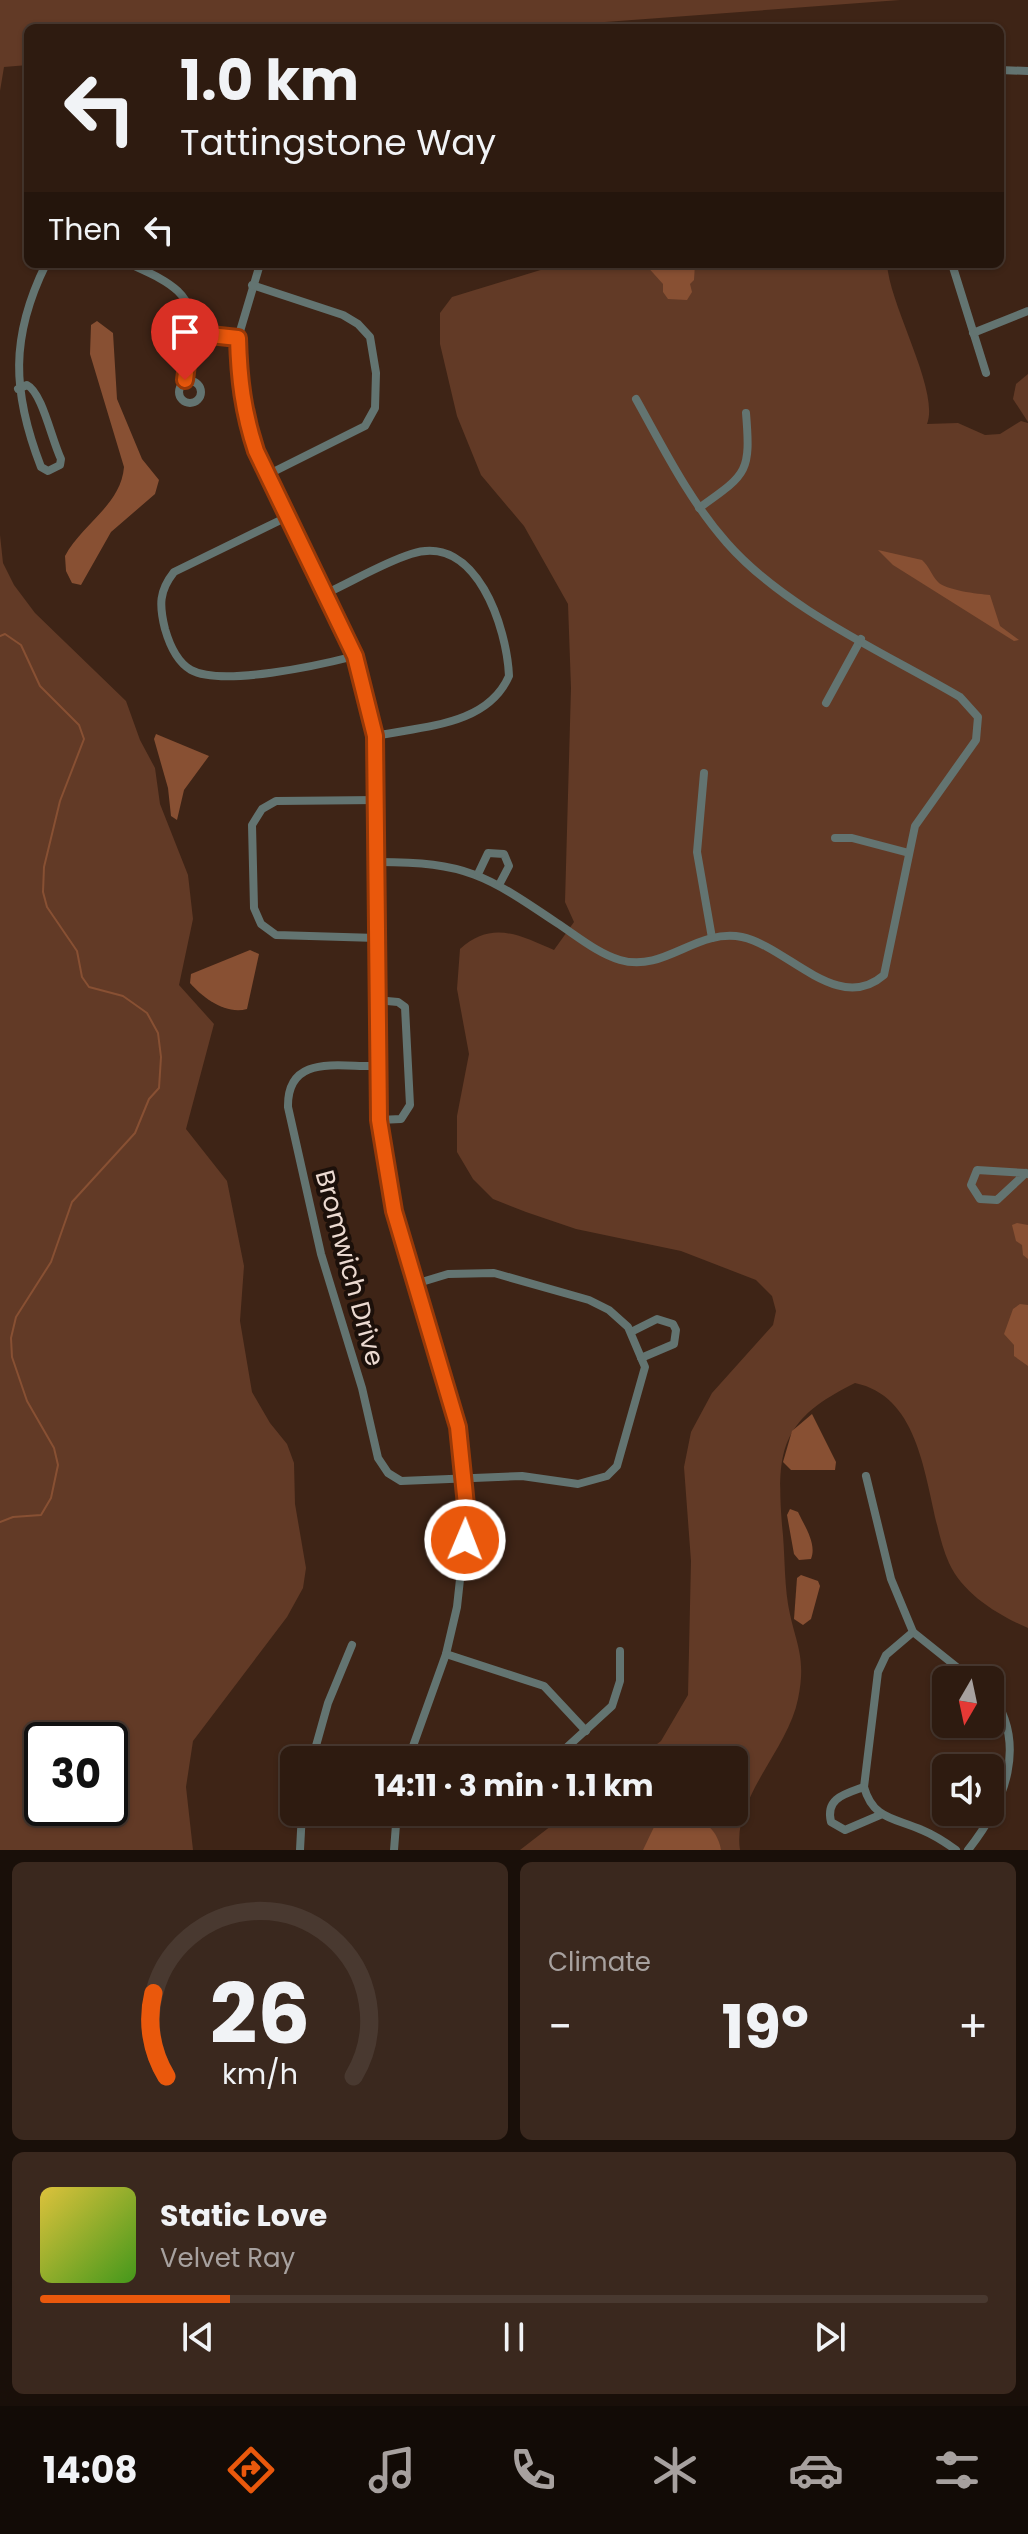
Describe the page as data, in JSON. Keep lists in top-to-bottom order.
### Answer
{
  "streets": {
    "street": ["Bromwich Drive"]
  },
  "north": "bottom",
  "page": {
    "turn": ["1.0 km", "Tattingstone Way"],
    "then": "Then",
    "limit": "30",
    "trip": "14:11 · 3 min · 1.1 km",
    "tile": "Climate",
    "heat": ["−", "19°", "+"],
    "song": ["Static Love", "Velvet Ray"],
    "tabs": "14:08",
    "gauge": ["26", "km/h"]
  }
}
